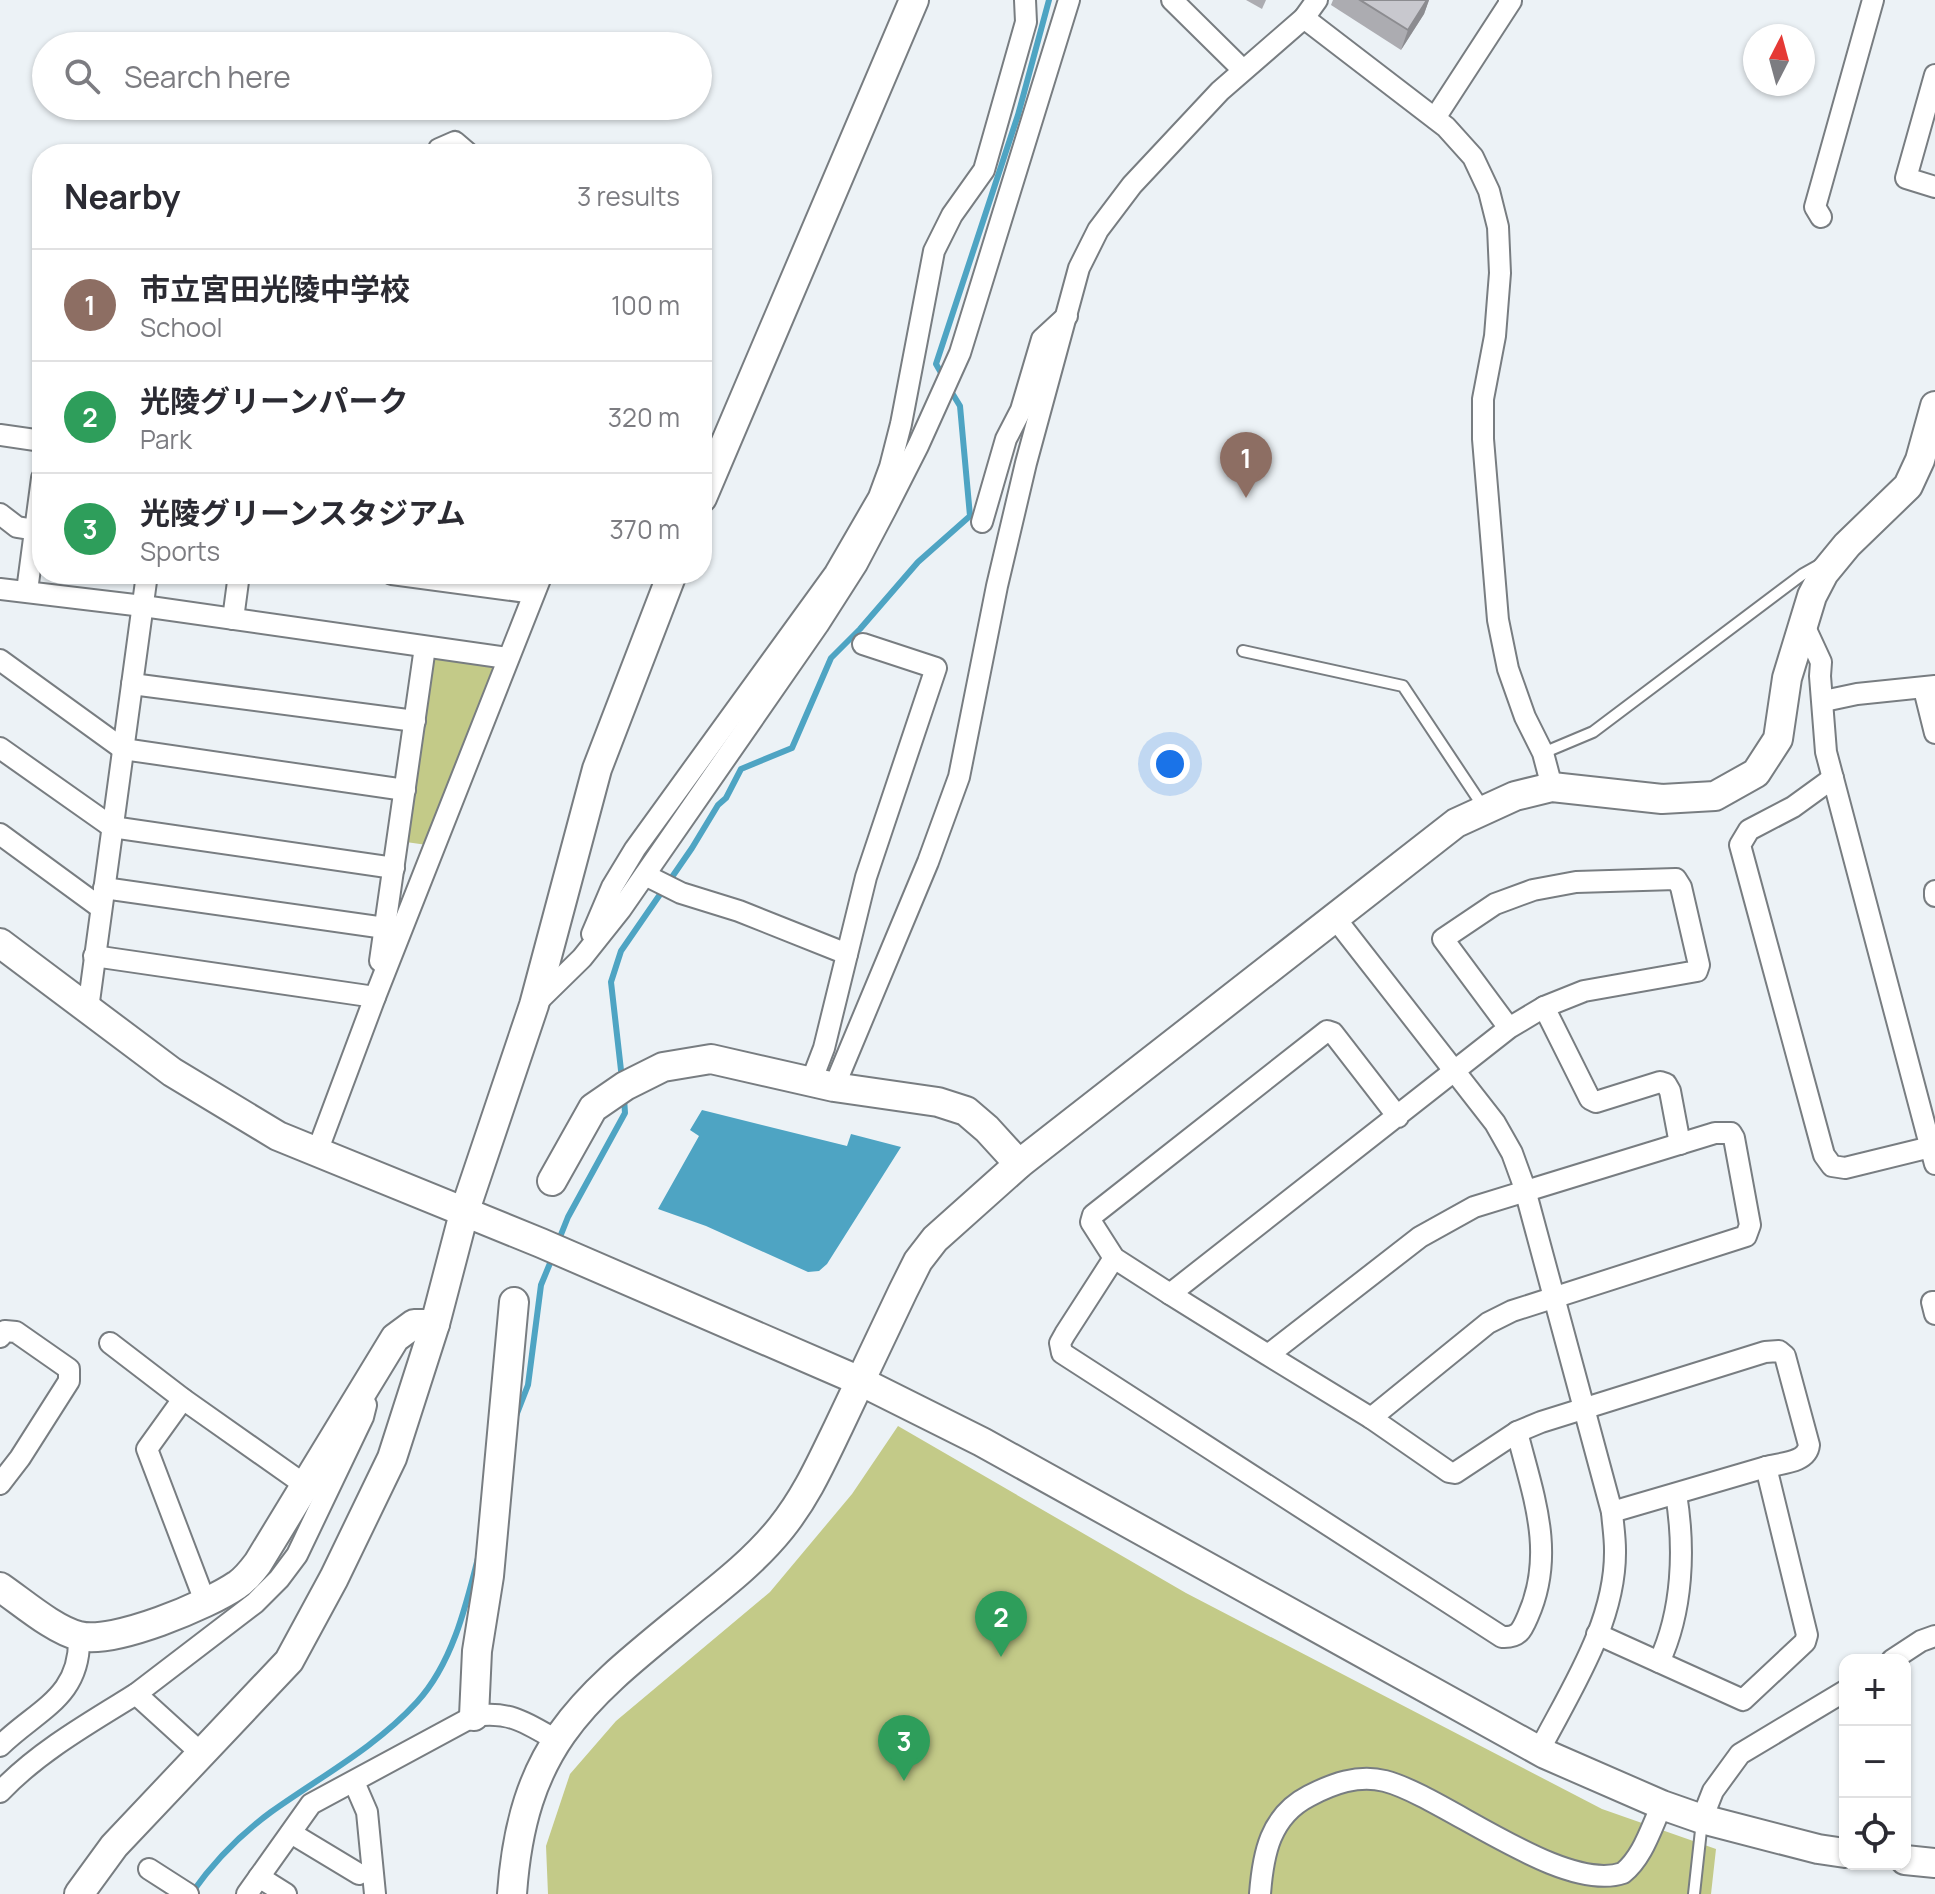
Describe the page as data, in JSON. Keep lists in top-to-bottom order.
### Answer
{
  "north": "top",
  "page": {
    "search": "Search here",
    "heading": ["Nearby", "3 results"],
    "list": [
      {
        "mark": "1",
        "name": "市立宮田光陵中学校",
        "note": "School",
        "value": "100 m"
      },
      {
        "mark": "2",
        "name": "光陵グリーンパーク",
        "note": "Park",
        "value": "320 m"
      },
      {
        "mark": "3",
        "name": "光陵グリーンスタジアム",
        "note": "Sports",
        "value": "370 m"
      }
    ],
    "pins": ["1", "2", "3"],
    "map_buttons": ["+", "−"]
  }
}
